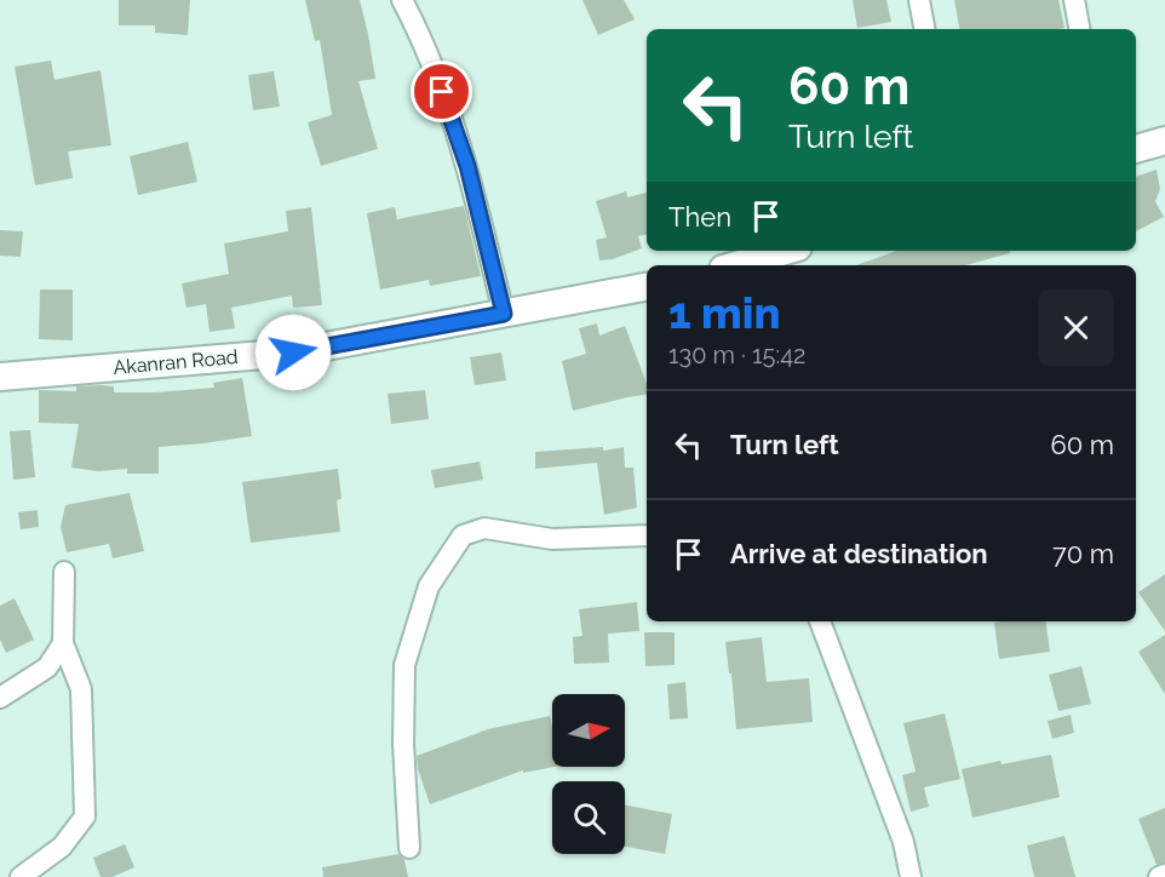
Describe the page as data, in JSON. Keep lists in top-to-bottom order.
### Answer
{
  "streets": {
    "main road": ["Akanran Road"]
  },
  "north": "right",
  "page": {
    "turn": ["60 m", "Turn left"],
    "then": "Then",
    "heading": ["1 min", "130 m · 15:42"],
    "list": [
      {
        "name": "Turn left",
        "value": "60 m"
      },
      {
        "name": "Arrive at destination",
        "value": "70 m"
      }
    ]
  }
}
